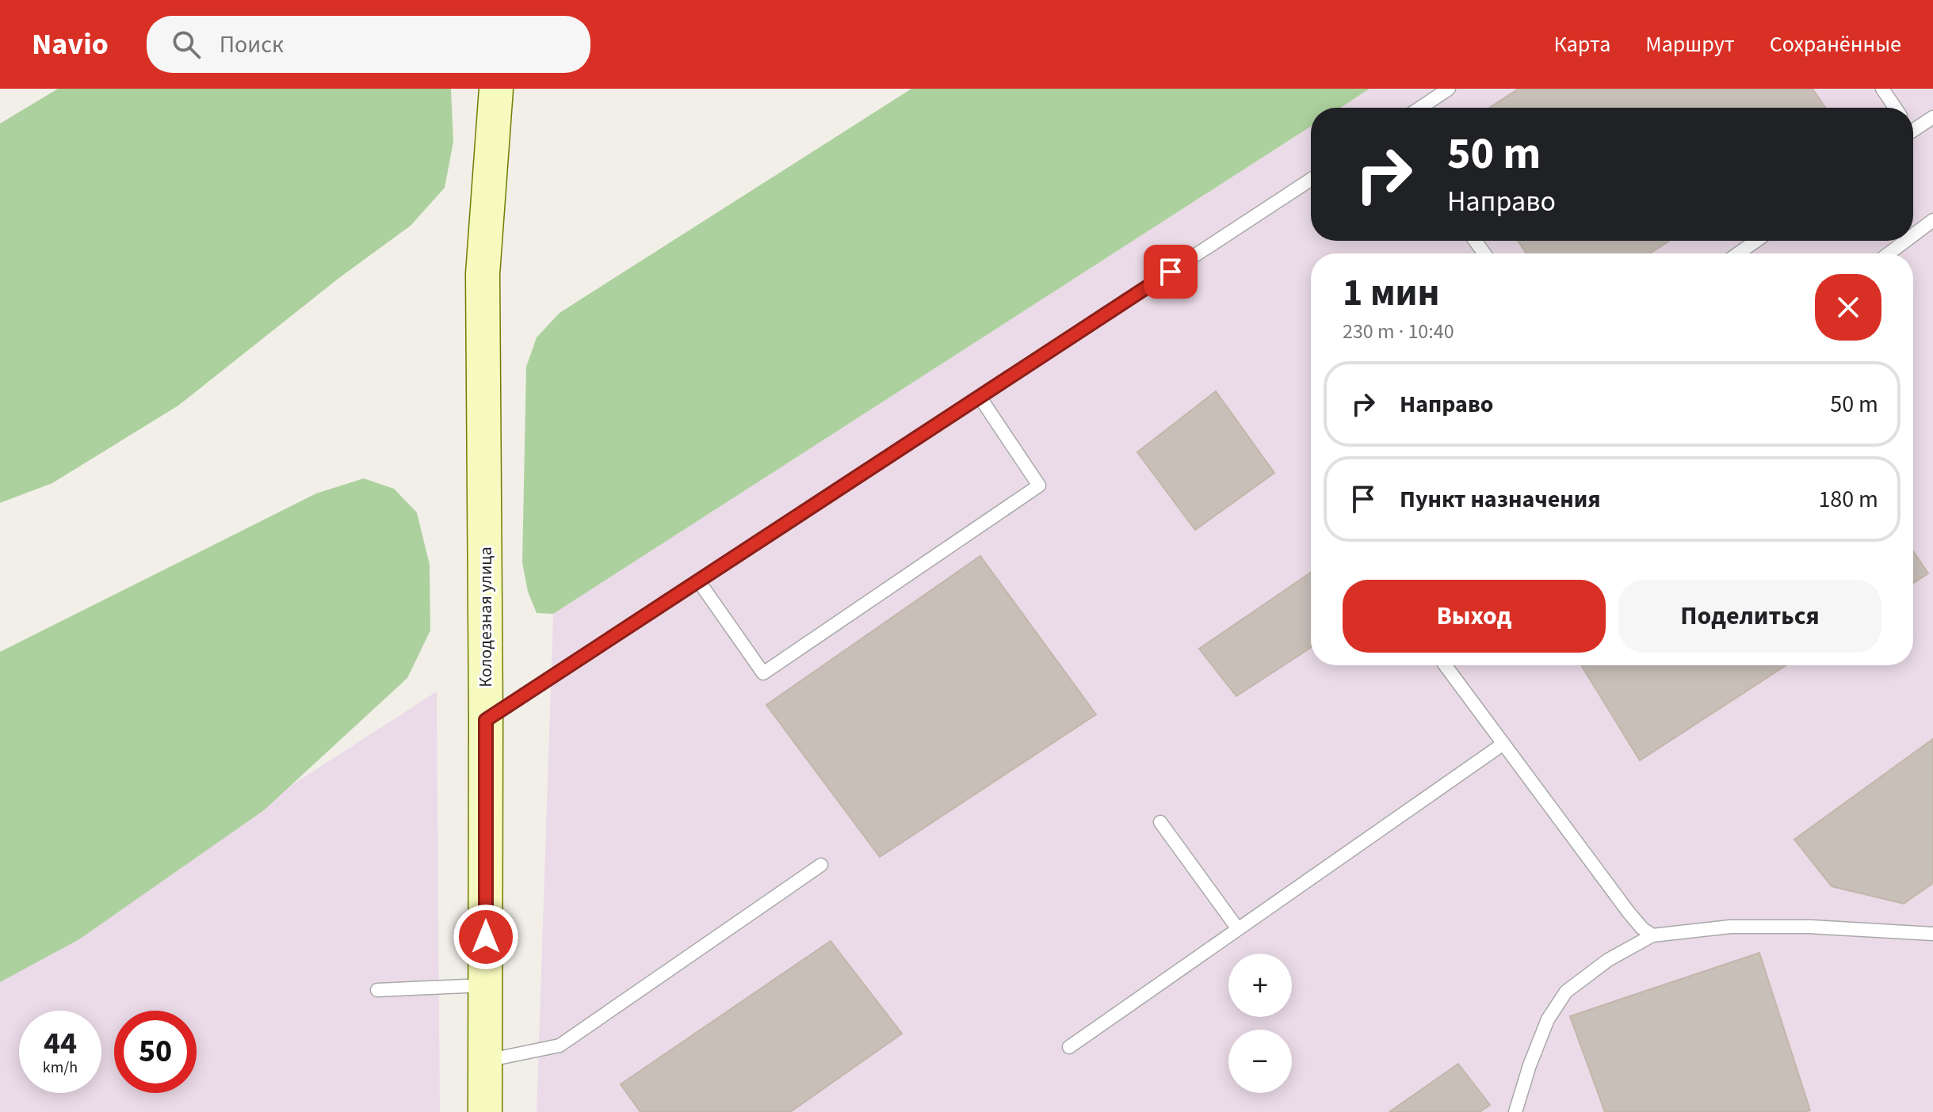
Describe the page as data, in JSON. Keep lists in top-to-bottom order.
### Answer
{
  "streets": {
    "main road": ["Колодезная улица"]
  },
  "page": {
    "header": "Navio",
    "search": "Поиск",
    "nav": ["Карта", "Маршрут", "Сохранённые"],
    "turn": ["50 m", "Направо"],
    "heading": ["1 мин", "230 m · 10:40"],
    "list": [
      {
        "name": "Направо",
        "value": "50 m"
      },
      {
        "name": "Пункт назначения",
        "value": "180 m"
      }
    ],
    "buttons": ["Выход", "Поделиться"],
    "map_buttons": ["+", "−"],
    "speed": "44 km/h",
    "limit": "50"
  }
}
